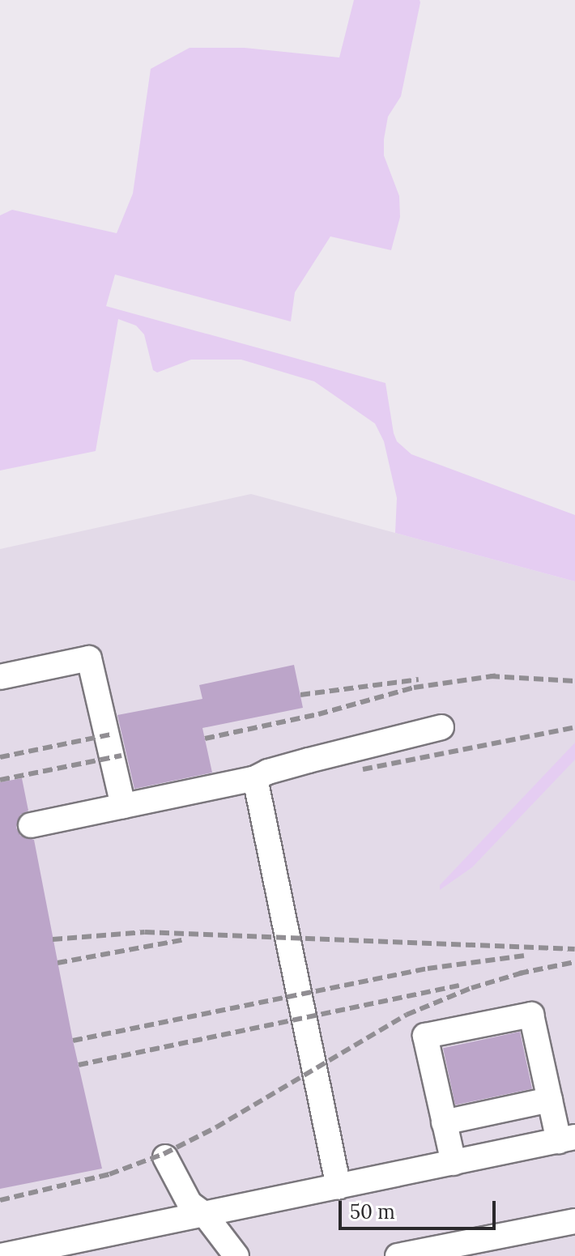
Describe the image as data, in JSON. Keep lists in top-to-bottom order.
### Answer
{
  "scale_bar": "50 m"
}
